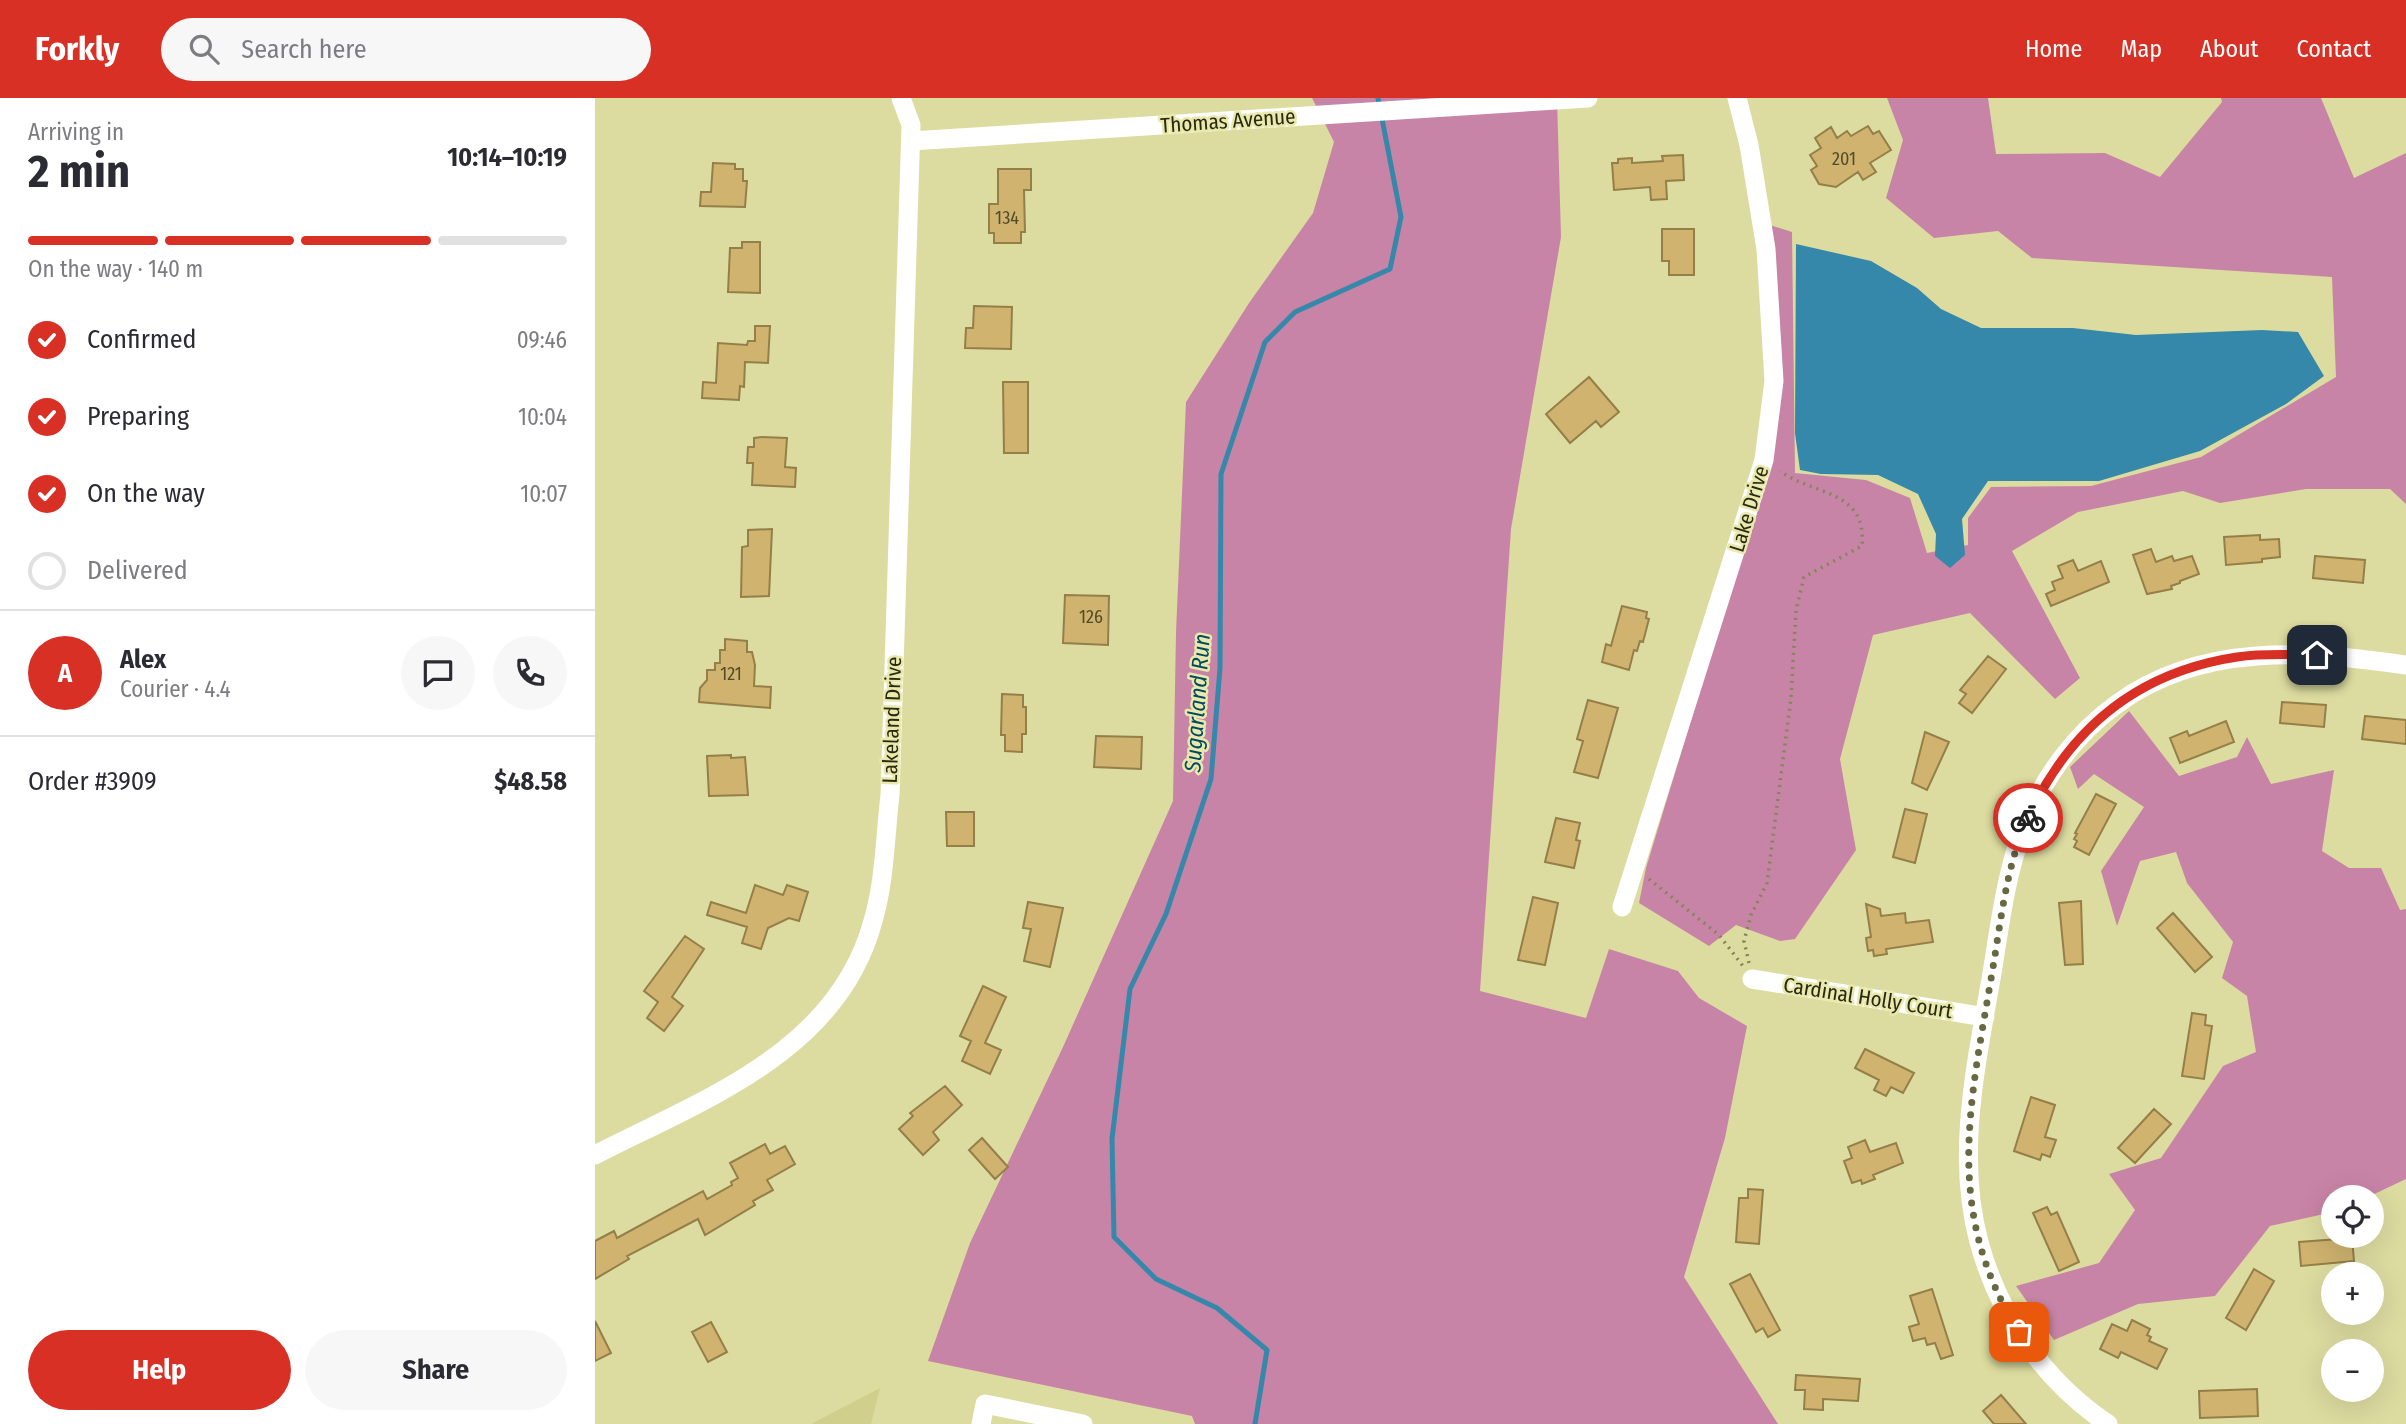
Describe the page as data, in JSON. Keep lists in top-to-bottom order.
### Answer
{
  "streets": {
    "street": [
      "Thomas Avenue",
      "Lake Drive",
      "Lakeland Drive",
      "Cardinal Holly Court"
    ]
  },
  "crossings": [
    ["Thomas Avenue", "Lakeland Drive"]
  ],
  "water": ["Sugarland Run"],
  "house_numbers": [
    "201",
    "134",
    "126",
    "121"
  ],
  "page": {
    "header": "Forkly",
    "search": "Search here",
    "nav": [
      "Home",
      "Map",
      "About",
      "Contact"
    ],
    "heading": ["2 min", "Arriving in", "10:14–10:19"],
    "panel": [
      "Alex",
      "Courier · 4.4",
      "Order #3909",
      "$48.58"
    ],
    "bar": "On the way · 140 m",
    "list": [
      ["Confirmed", "09:46"],
      ["Preparing", "10:04"],
      ["On the way", "10:07"],
      "Delivered"
    ],
    "round": "A",
    "map_buttons": ["+", "−"],
    "buttons": ["Help", "Share"]
  }
}
